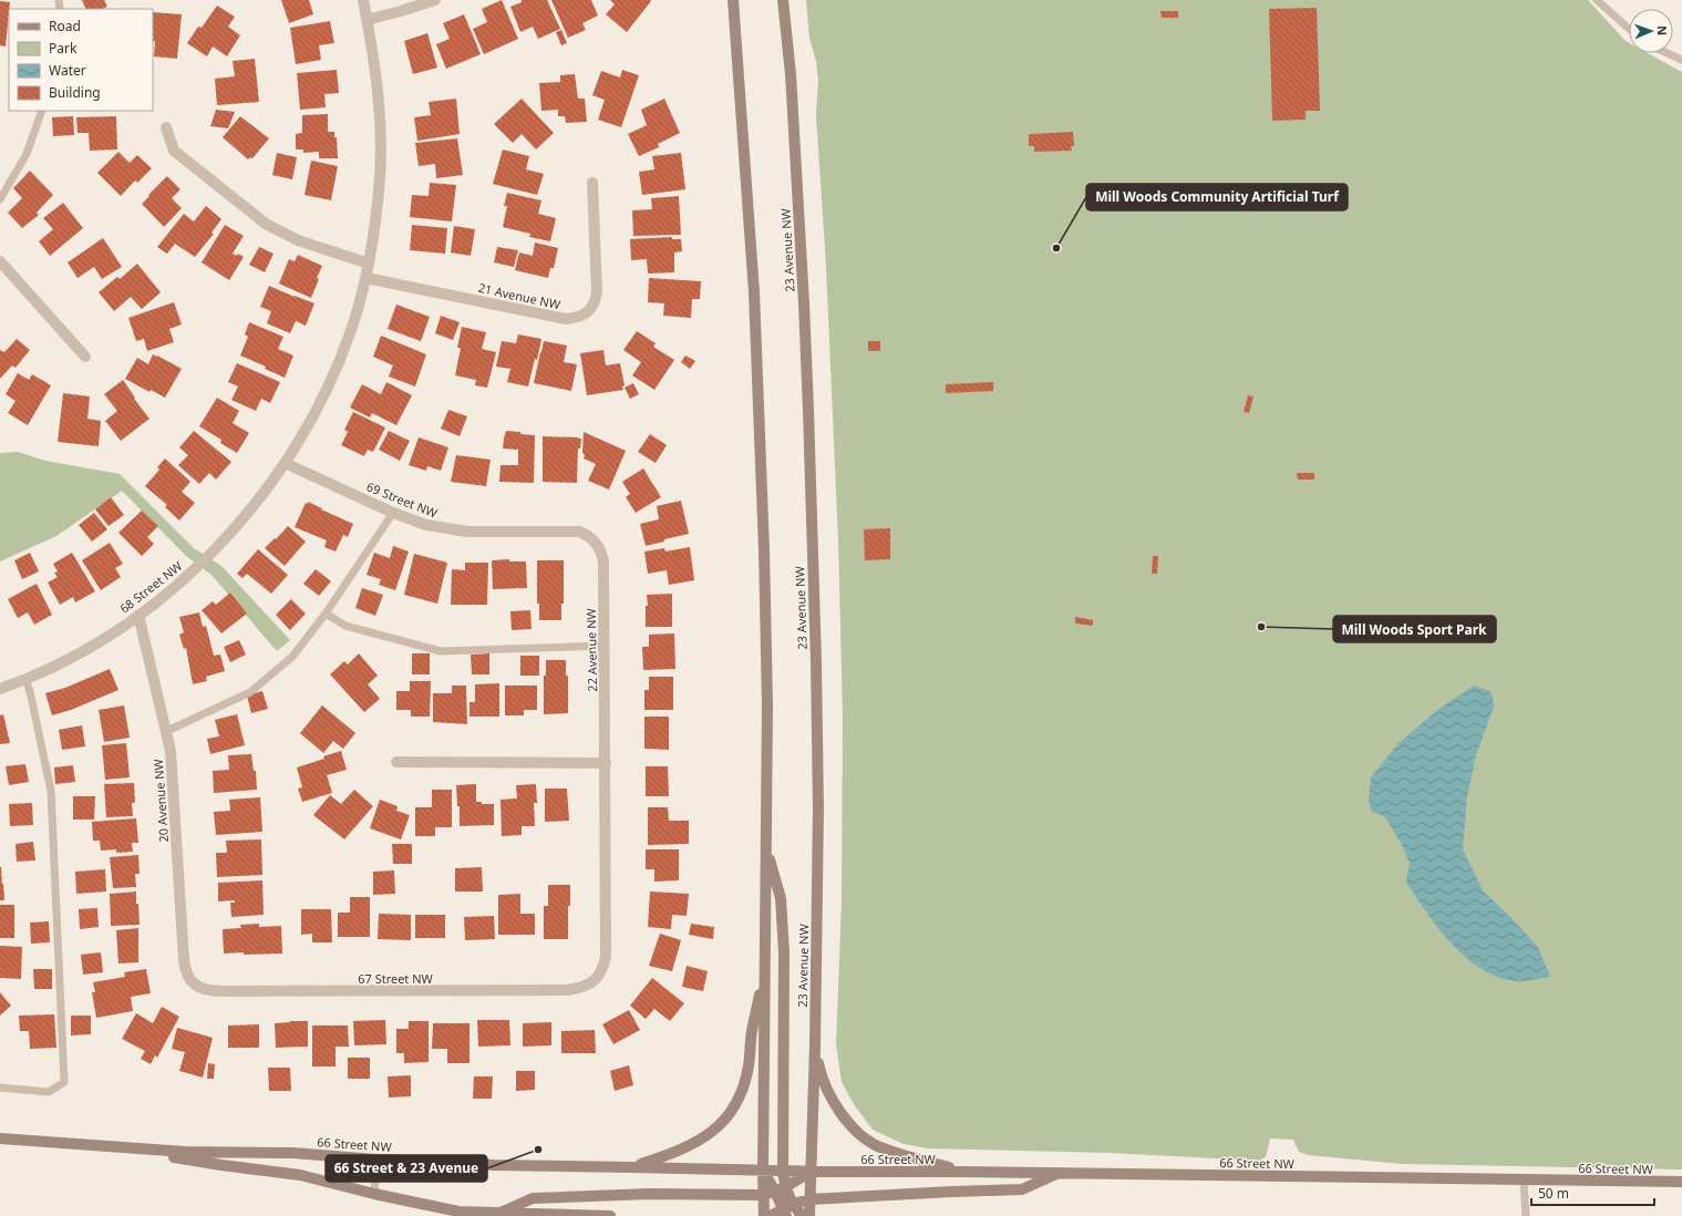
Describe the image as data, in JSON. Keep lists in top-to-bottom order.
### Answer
{
  "streets": {
    "main road": ["23 Avenue NW", "66 Street NW"],
    "street": [
      "21 Avenue NW",
      "69 Street NW",
      "68 Street NW",
      "22 Avenue NW",
      "20 Avenue NW",
      "67 Street NW"
    ]
  },
  "crossings": [
    ["23 Avenue NW", "66 Street NW"],
    ["69 Street NW", "68 Street NW"],
    ["69 Street NW", "22 Avenue NW"],
    ["68 Street NW", "20 Avenue NW"],
    ["22 Avenue NW", "67 Street NW"],
    ["20 Avenue NW", "67 Street NW"]
  ],
  "places": ["Mill Woods Community Artificial Turf", "Mill Woods Sport Park", "66 Street & 23 Avenue"],
  "legend": [
    "Road",
    "Park",
    "Water",
    "Building"
  ],
  "scale_bar": "50 m",
  "north": "right"
}
